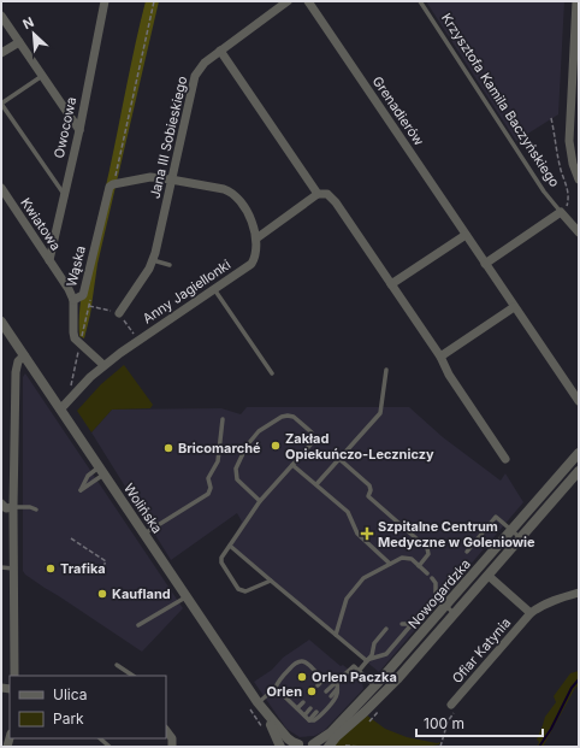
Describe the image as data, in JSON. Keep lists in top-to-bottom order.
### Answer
{
  "streets": {
    "street": [
      "Krzysztofa Kamila Baczyńskiego",
      "Grenadierów",
      "Owocowa",
      "Jana III Sobieskiego",
      "Kwiatowa",
      "Wąska",
      "Anny Jagiellonki",
      "Wolińska",
      "Nowogardzka",
      "Ofiar Katynia"
    ]
  },
  "crossings": [
    ["Owocowa", "Kwiatowa"],
    ["Jana III Sobieskiego", "Wąska"],
    ["Kwiatowa", "Wąska"],
    ["Wąska", "Anny Jagiellonki"],
    ["Anny Jagiellonki", "Wolińska"]
  ],
  "places": {
    "other": [
      "Zakład Opiekuńczo-Leczniczy",
      "Bricomarché",
      "Trafika",
      "Kaufland",
      "Orlen Paczka",
      "Orlen"
    ],
    "health": ["Szpitalne Centrum Medyczne w Goleniowie"]
  },
  "legend": ["Ulica", "Park"],
  "scale_bar": "100 m",
  "north": "top left"
}
